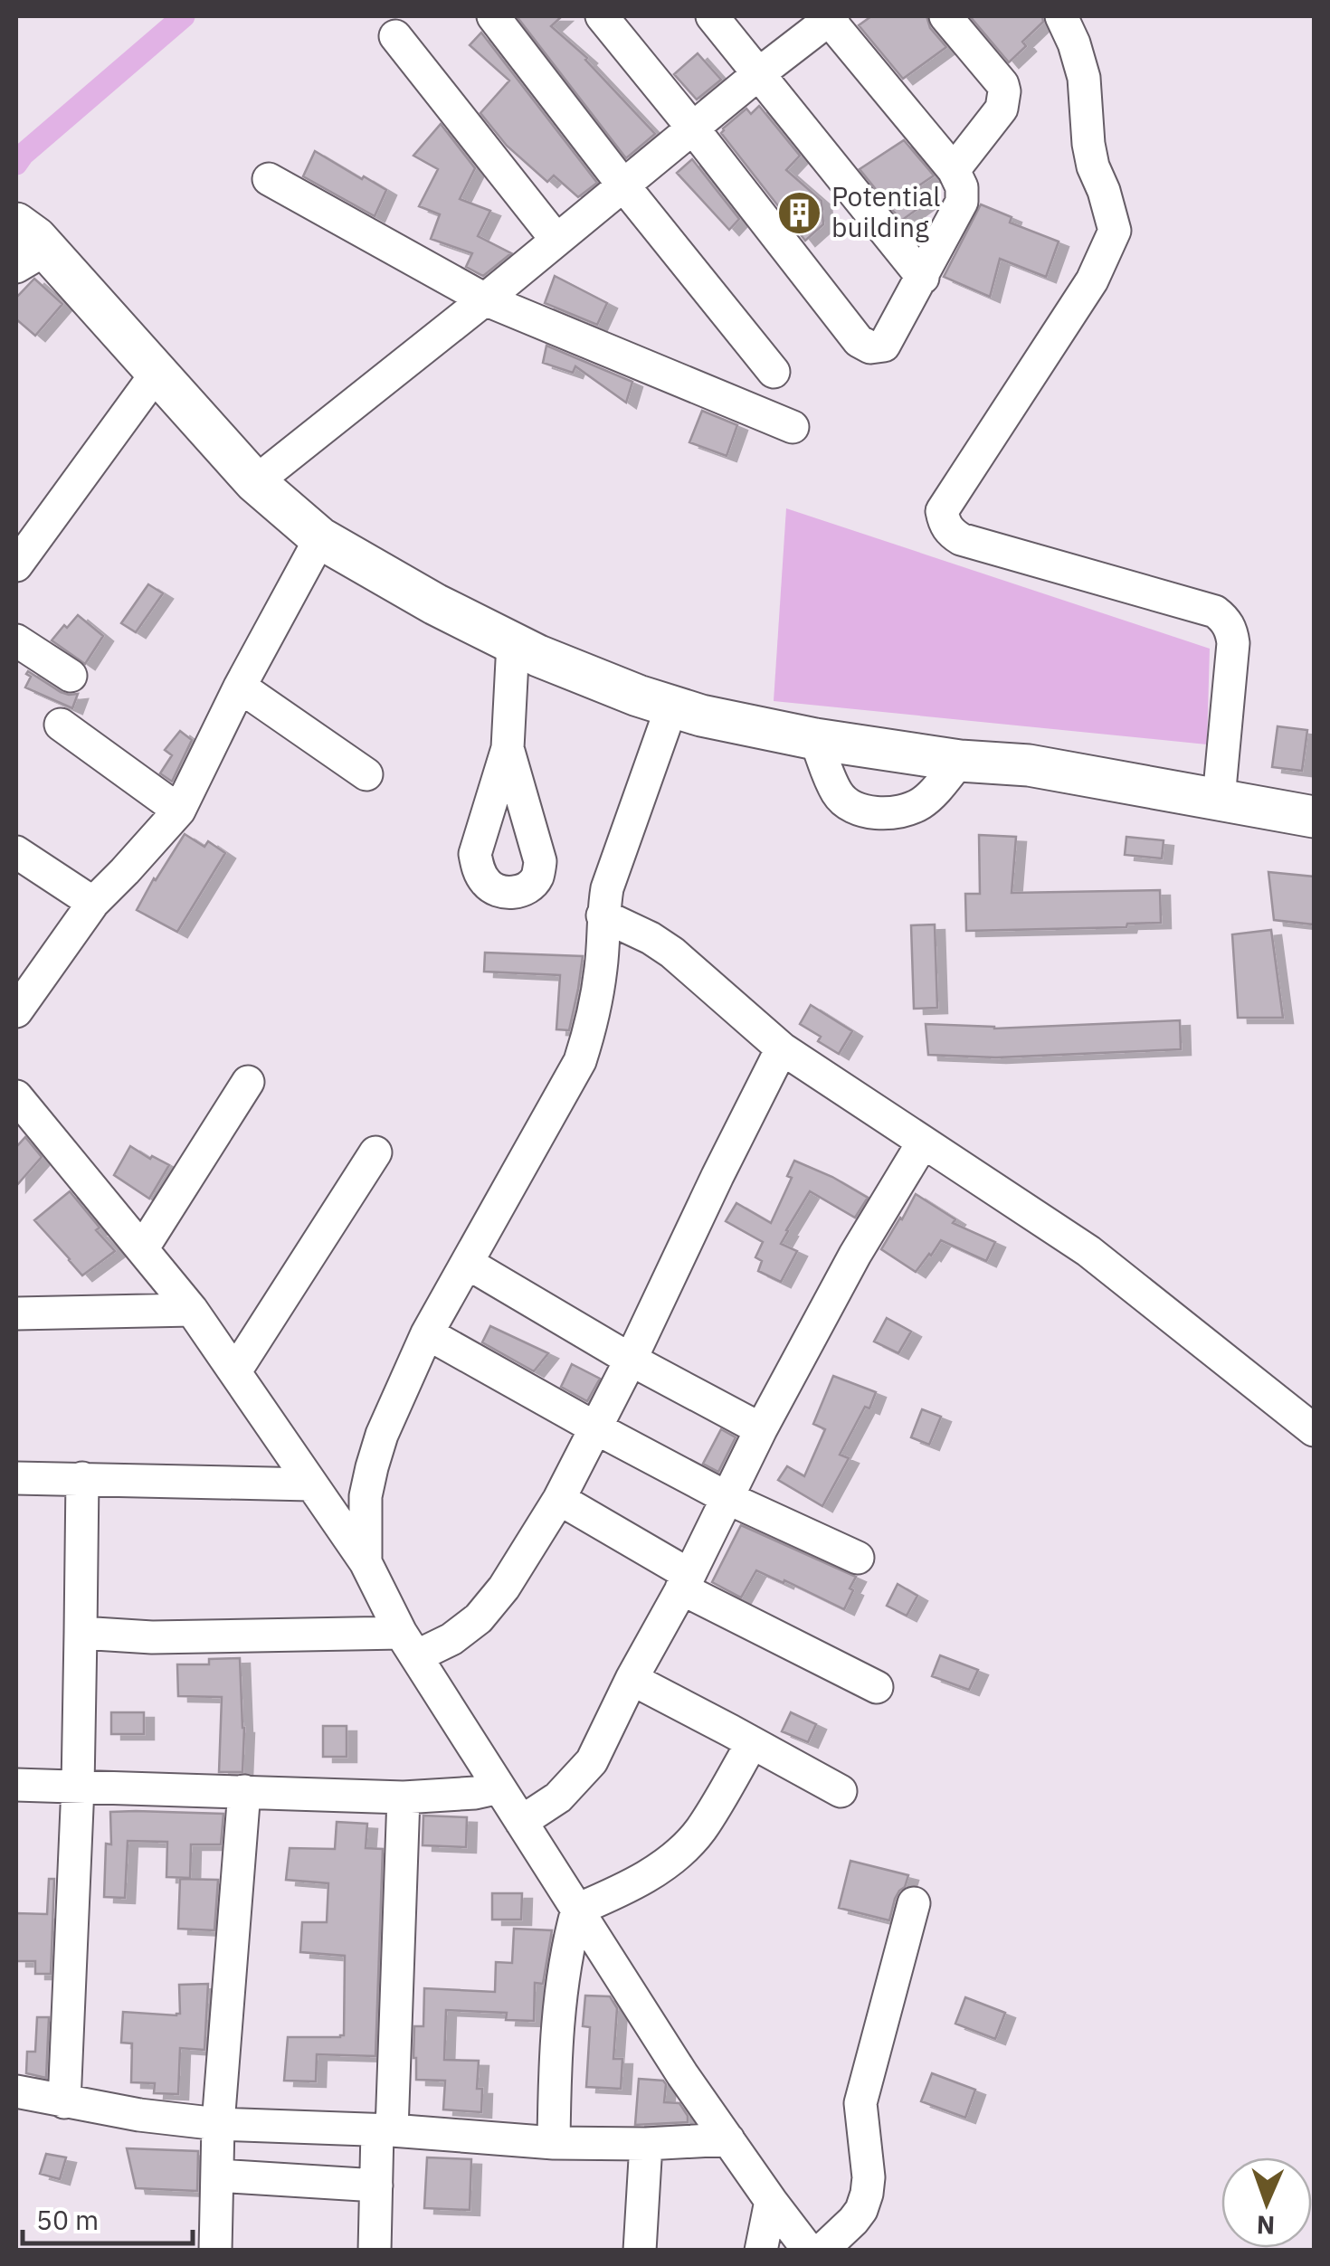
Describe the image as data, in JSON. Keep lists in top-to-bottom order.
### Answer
{
  "places": {
    "building": ["Potential building"]
  },
  "scale_bar": "50 m",
  "north": "bottom"
}
